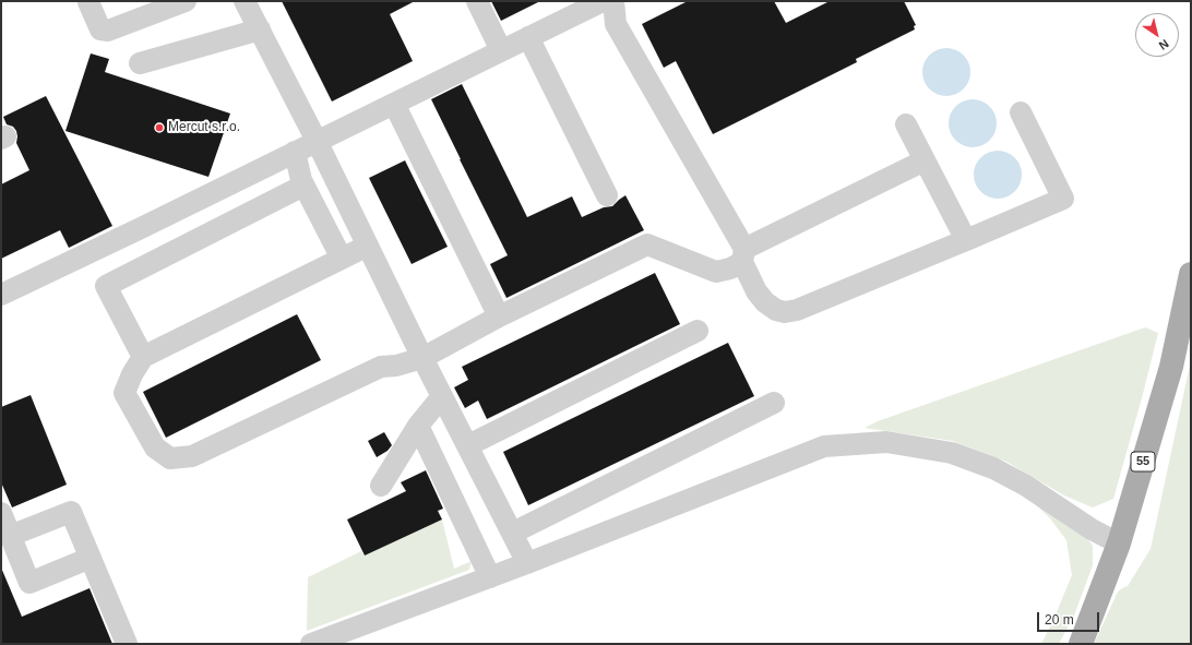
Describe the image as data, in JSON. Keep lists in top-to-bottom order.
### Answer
{
  "streets": {
    "main road": ["55"]
  },
  "places": ["Mercut s.r.o."],
  "scale_bar": "20 m",
  "north": "bottom right"
}
